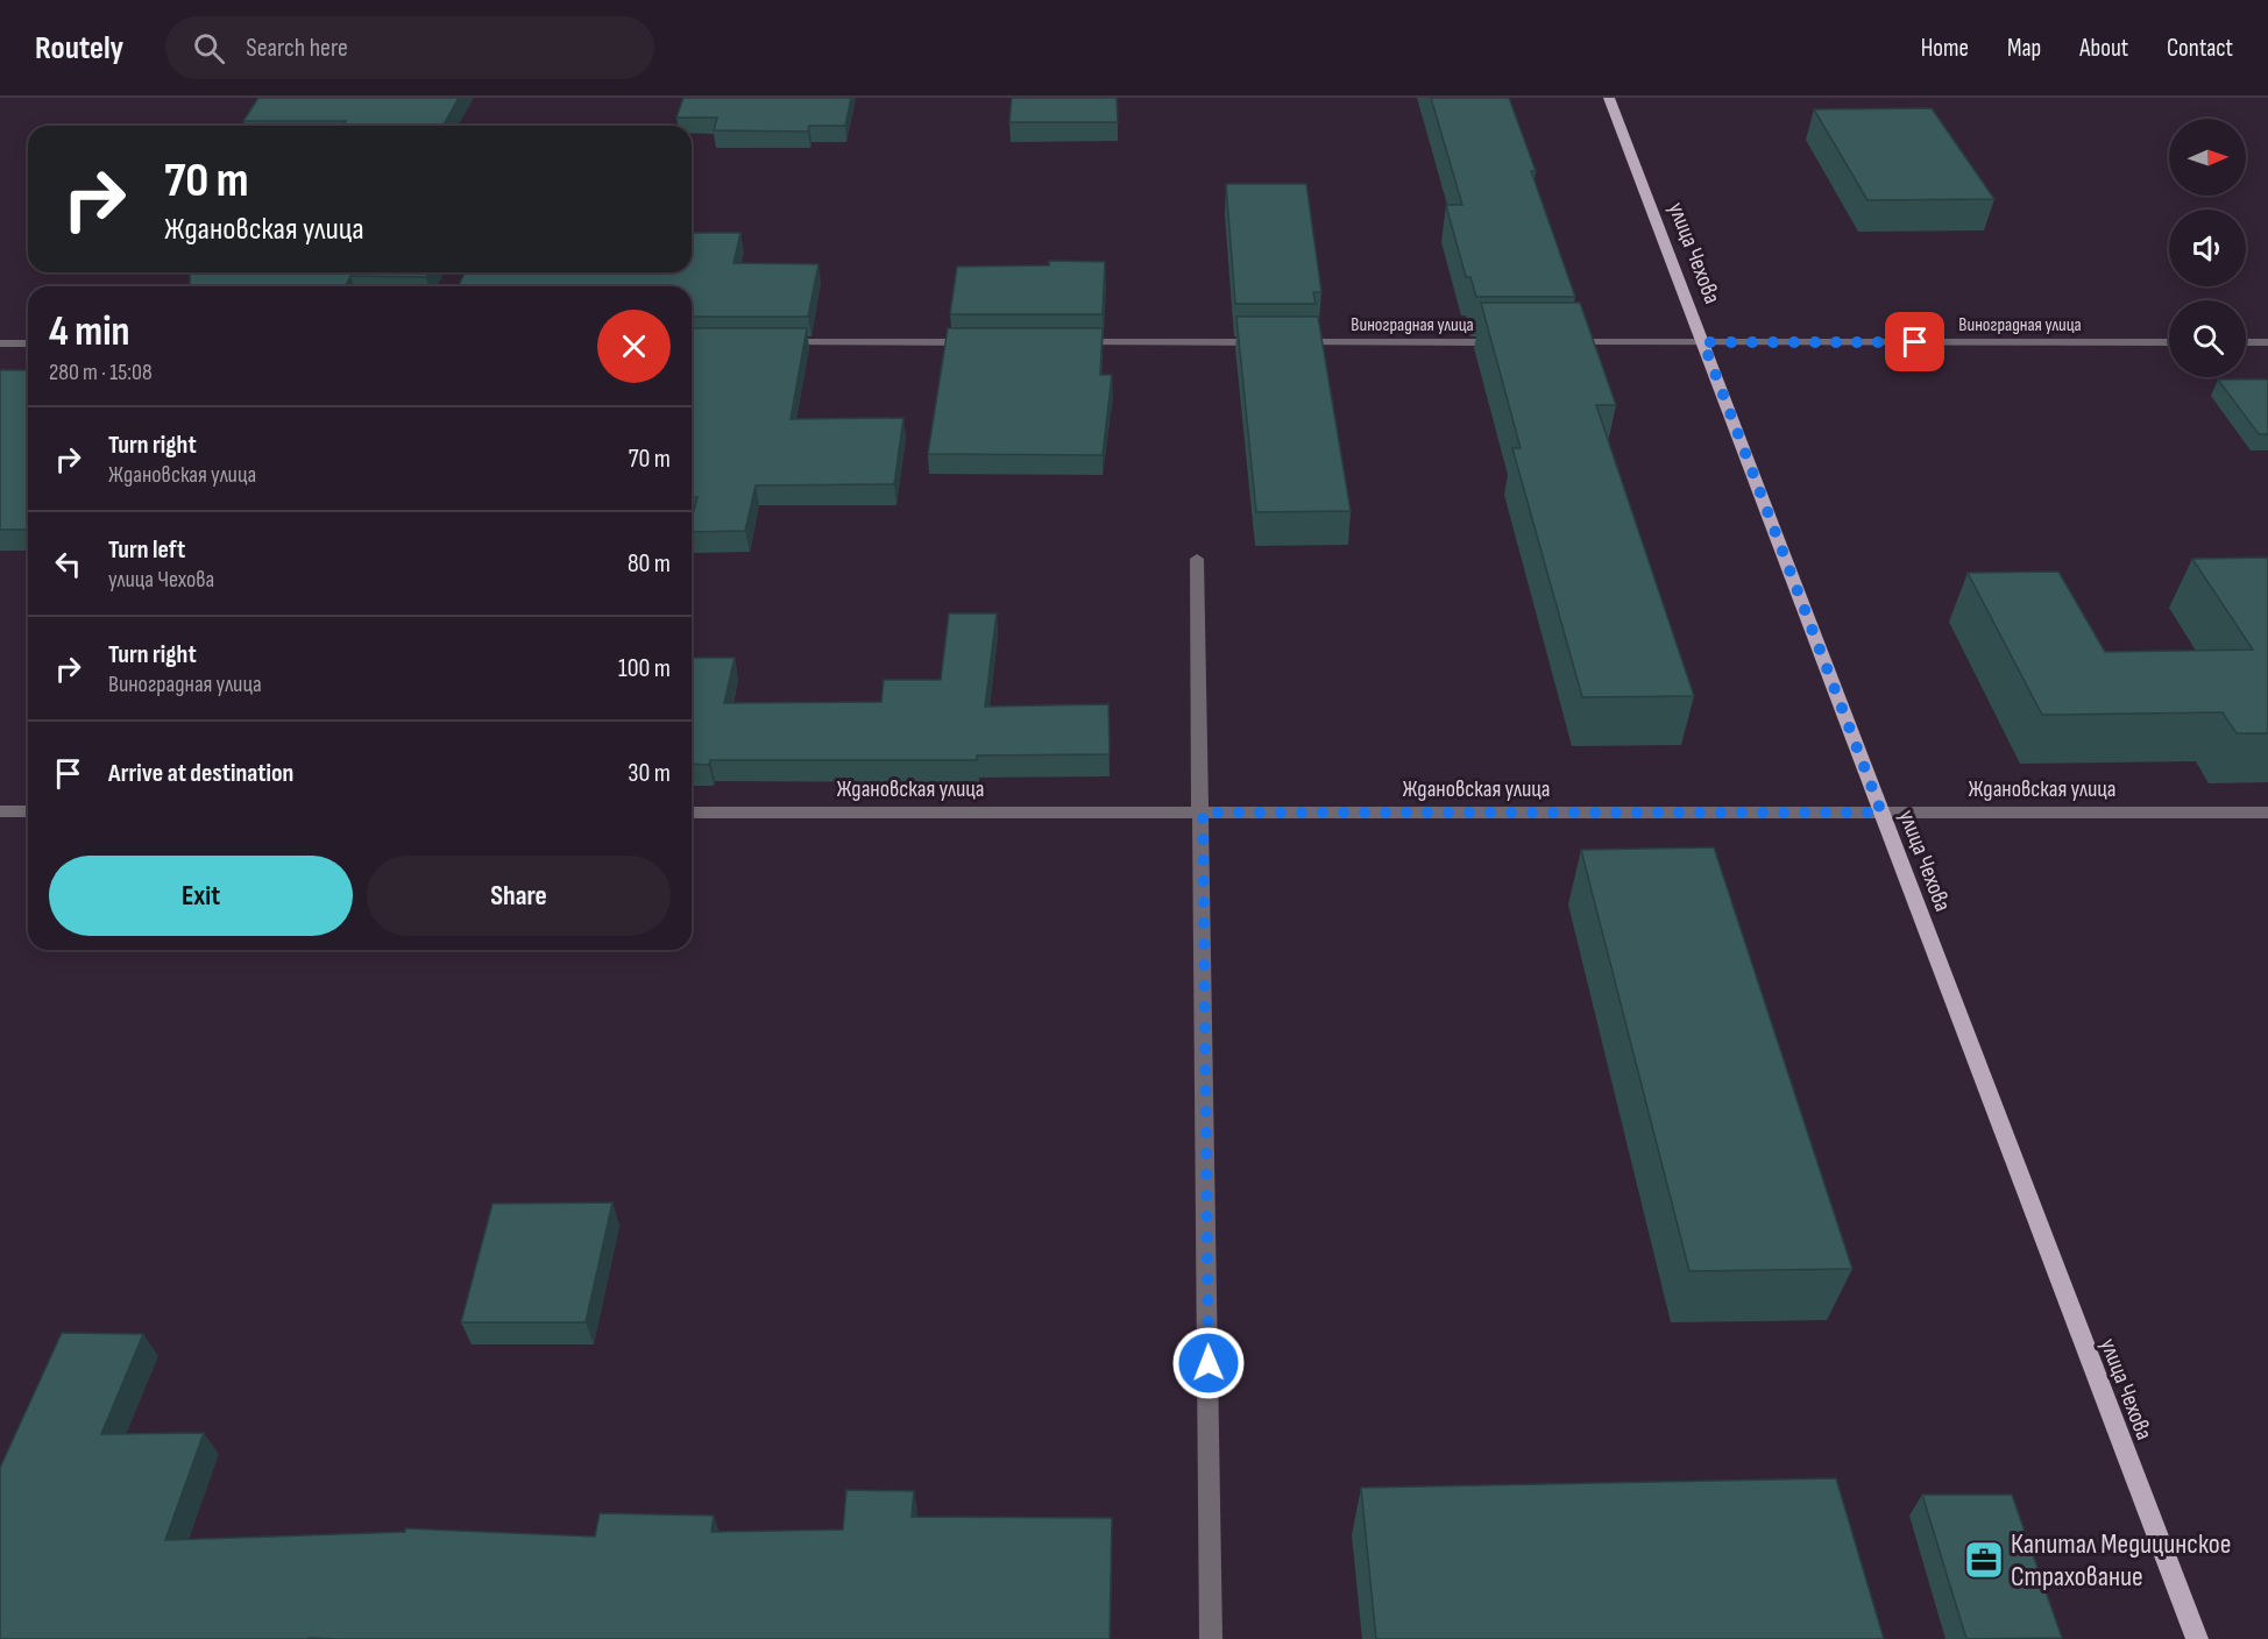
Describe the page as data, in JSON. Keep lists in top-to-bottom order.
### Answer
{
  "streets": {
    "main road": ["улица Чехова"],
    "street": ["Виноградная улица", "Ждановская улица"]
  },
  "crossings": [
    ["улица Чехова", "Виноградная улица"],
    ["улица Чехова", "Ждановская улица"]
  ],
  "places": {
    "office": ["Капитал Медицинское Страхование"]
  },
  "north": "right",
  "page": {
    "header": "Routely",
    "search": "Search here",
    "nav": [
      "Home",
      "Map",
      "About",
      "Contact"
    ],
    "turn": ["70 m", "Ждановская улица"],
    "heading": ["4 min", "280 m · 15:08"],
    "list": [
      {
        "name": "Turn right",
        "note": "Ждановская улица",
        "value": "70 m"
      },
      {
        "name": "Turn left",
        "note": "улица Чехова",
        "value": "80 m"
      },
      {
        "name": "Turn right",
        "note": "Виноградная улица",
        "value": "100 m"
      },
      {
        "name": "Arrive at destination",
        "value": "30 m"
      }
    ],
    "buttons": ["Exit", "Share"]
  }
}
